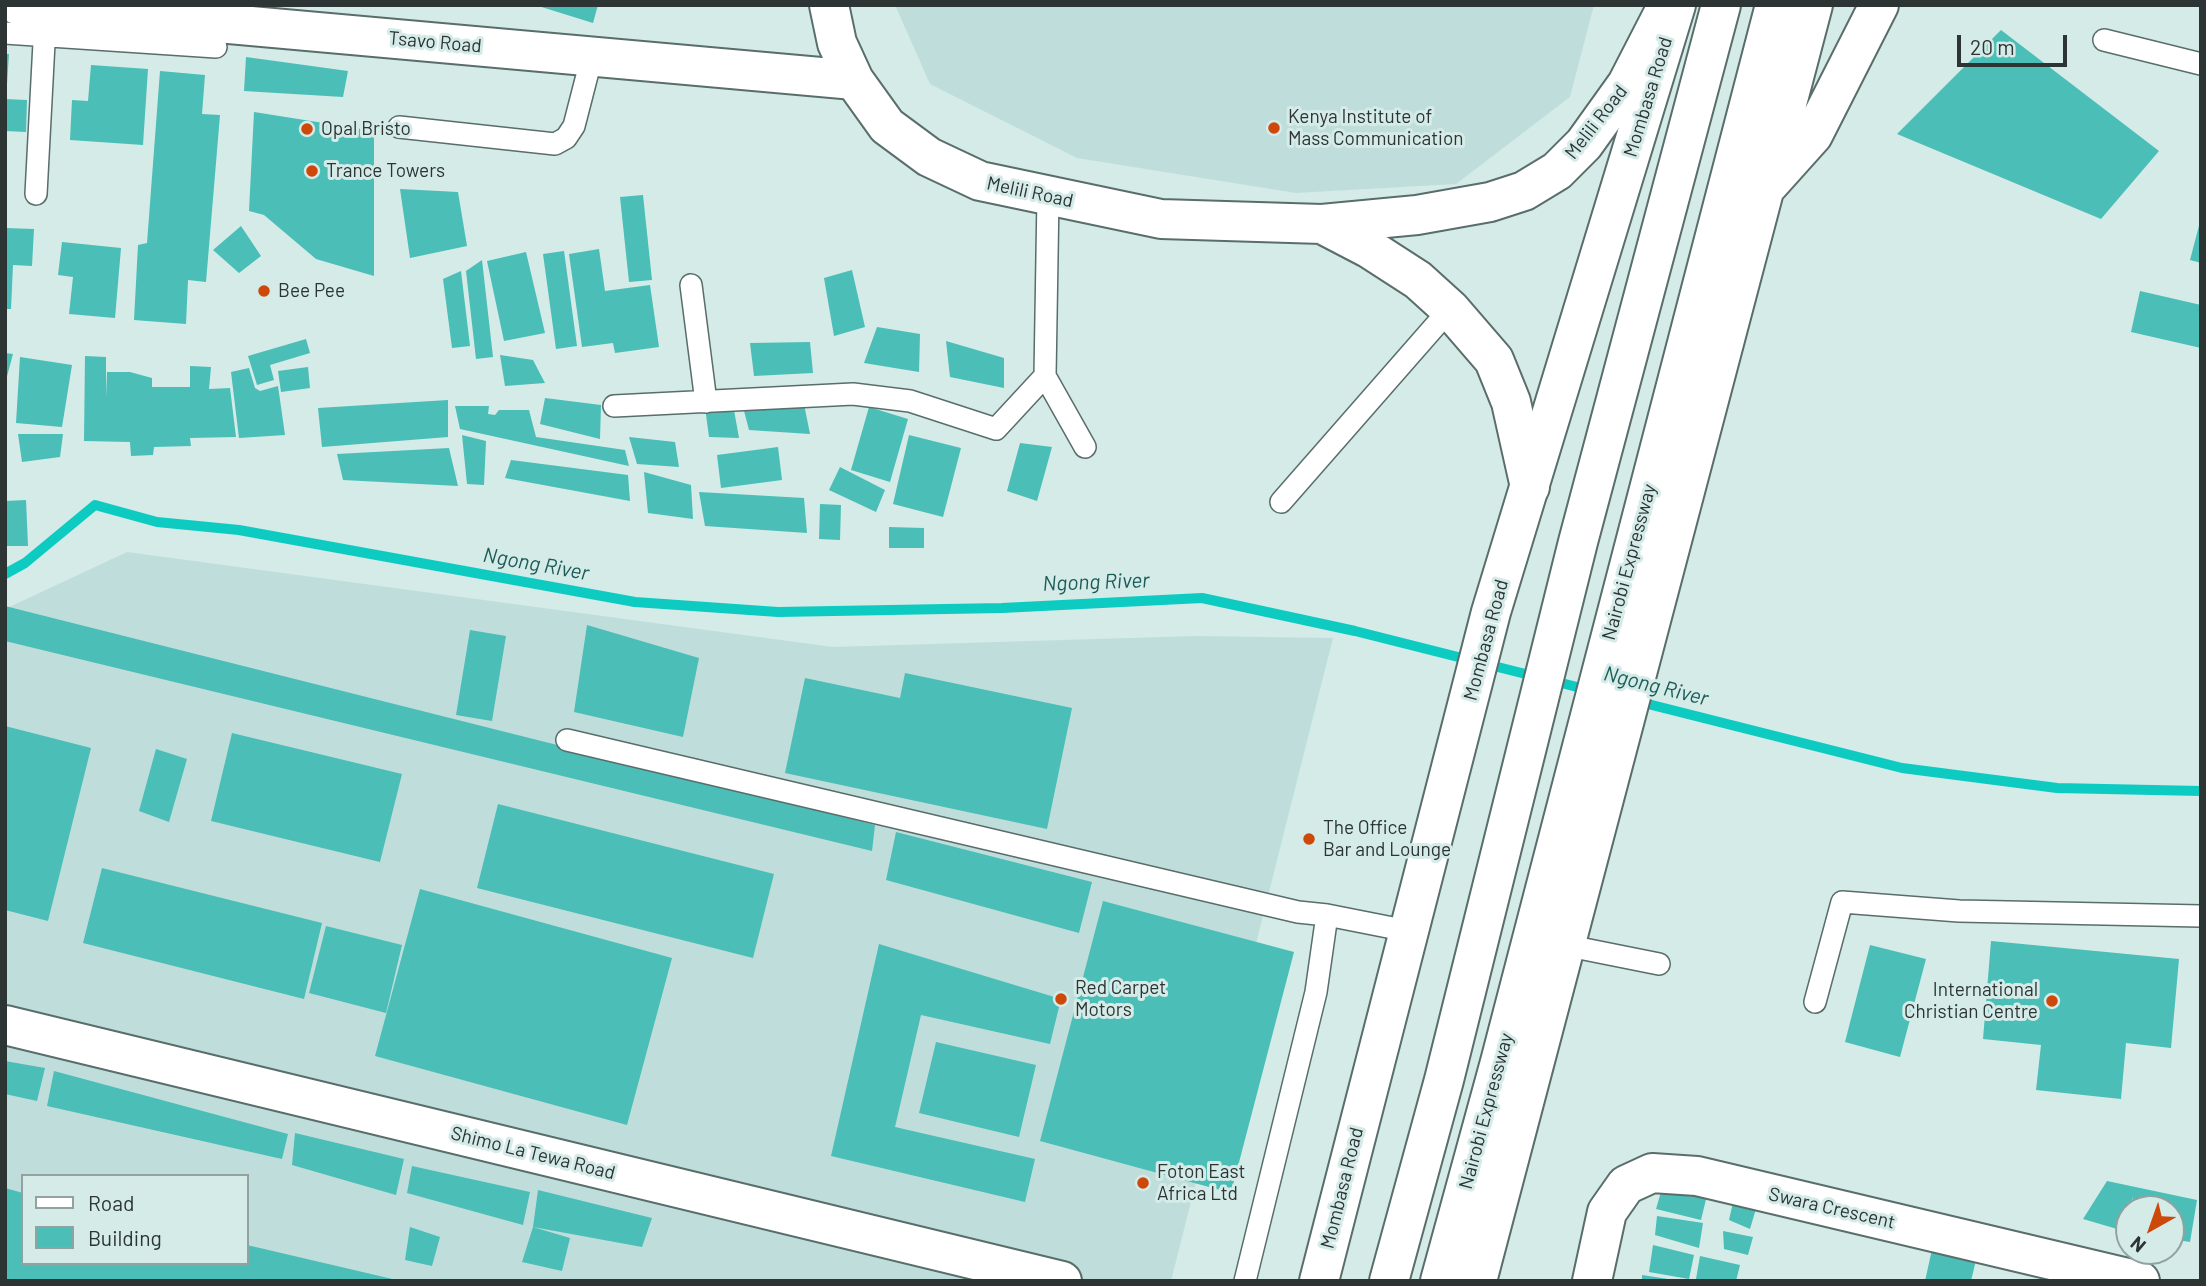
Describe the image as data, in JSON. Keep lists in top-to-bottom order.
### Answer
{
  "streets": {
    "main road": [
      "Tsavo Road",
      "Mombasa Road",
      "Melili Road",
      "Nairobi Expressway",
      "Shimo La Tewa Road",
      "Swara Crescent"
    ]
  },
  "crossings": [
    ["Tsavo Road", "Melili Road"],
    ["Mombasa Road", "Melili Road"]
  ],
  "water": ["Ngong River"],
  "places": [
    "Kenya Institute of Mass Communication",
    "Opal Bristo",
    "Trance Towers",
    "Bee Pee",
    "The Office Bar and Lounge",
    "Red Carpet Motors",
    "International Christian Centre",
    "Foton East Africa Ltd"
  ],
  "legend": ["Road", "Building"],
  "scale_bar": "20 m",
  "north": "bottom left"
}
